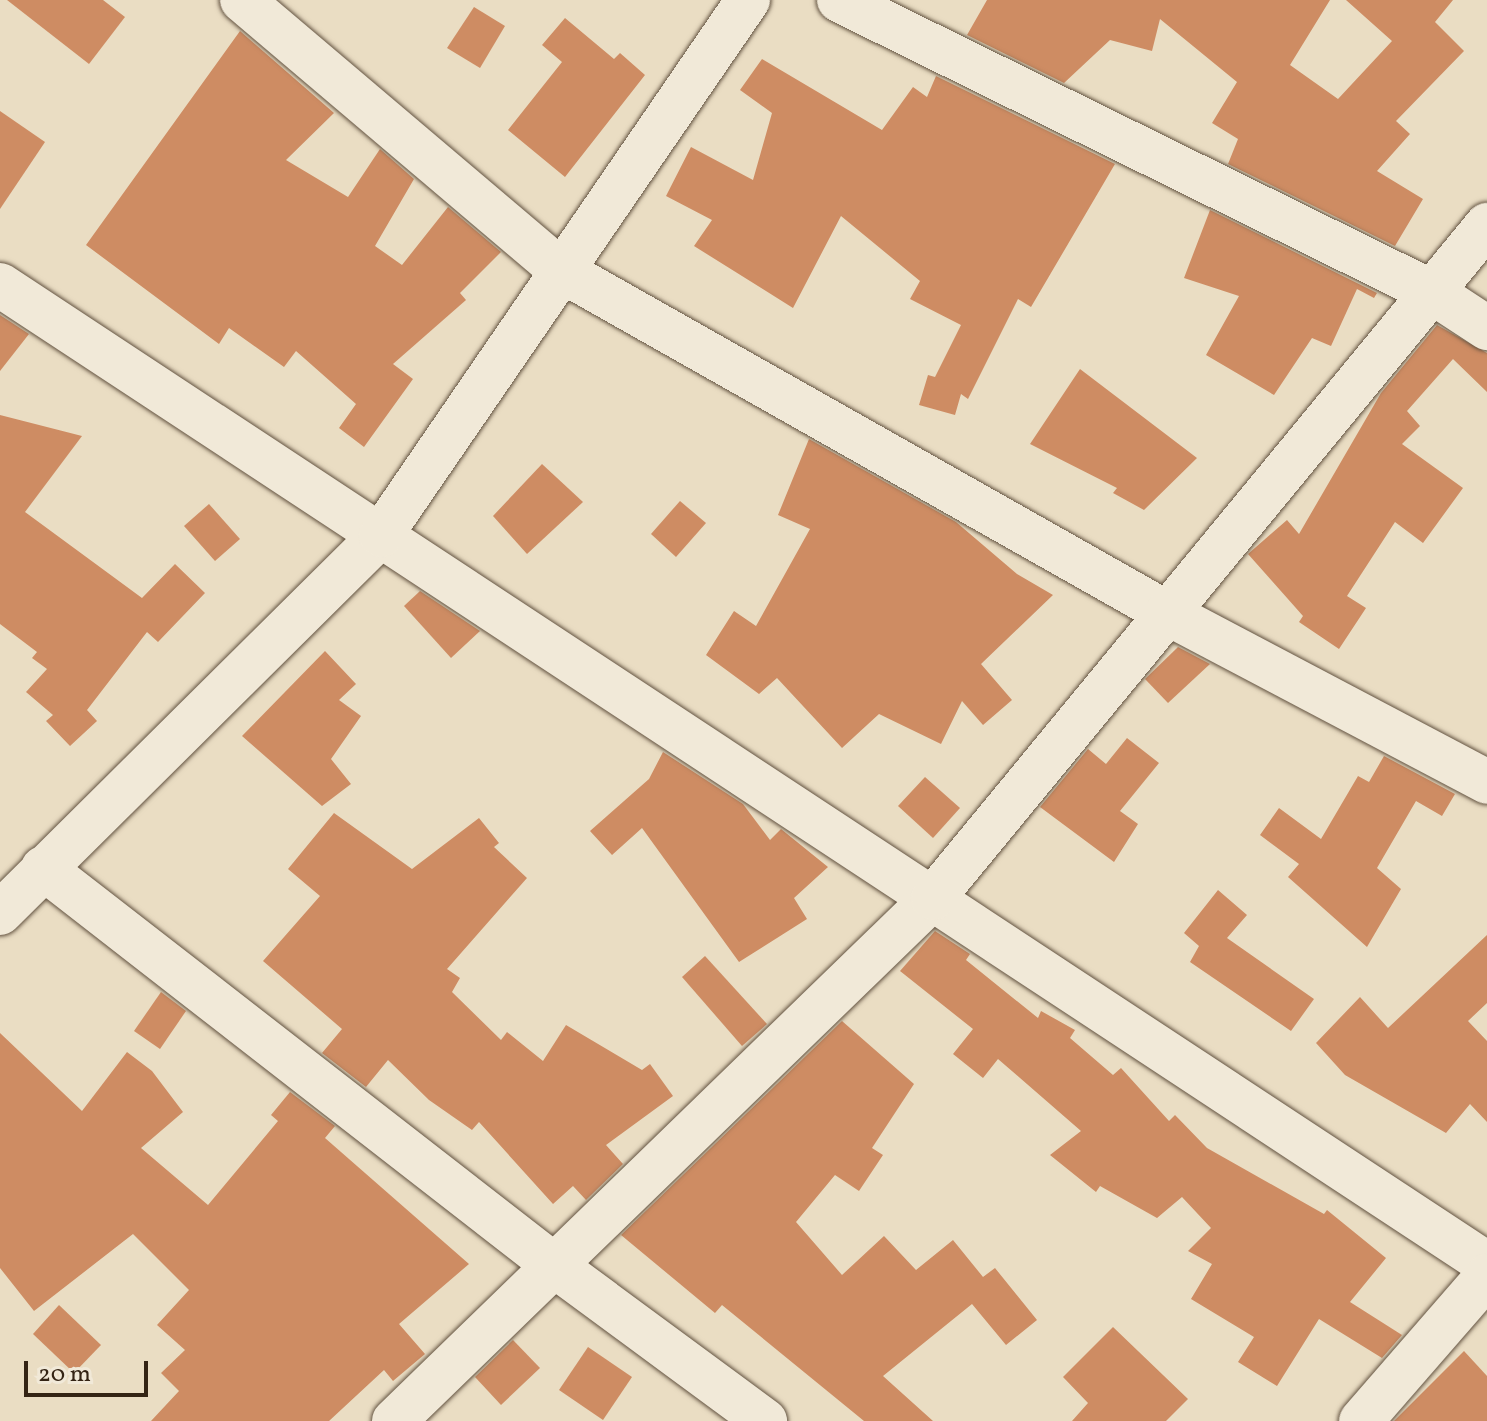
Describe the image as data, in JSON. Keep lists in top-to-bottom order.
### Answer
{
  "scale_bar": "20 m"
}
